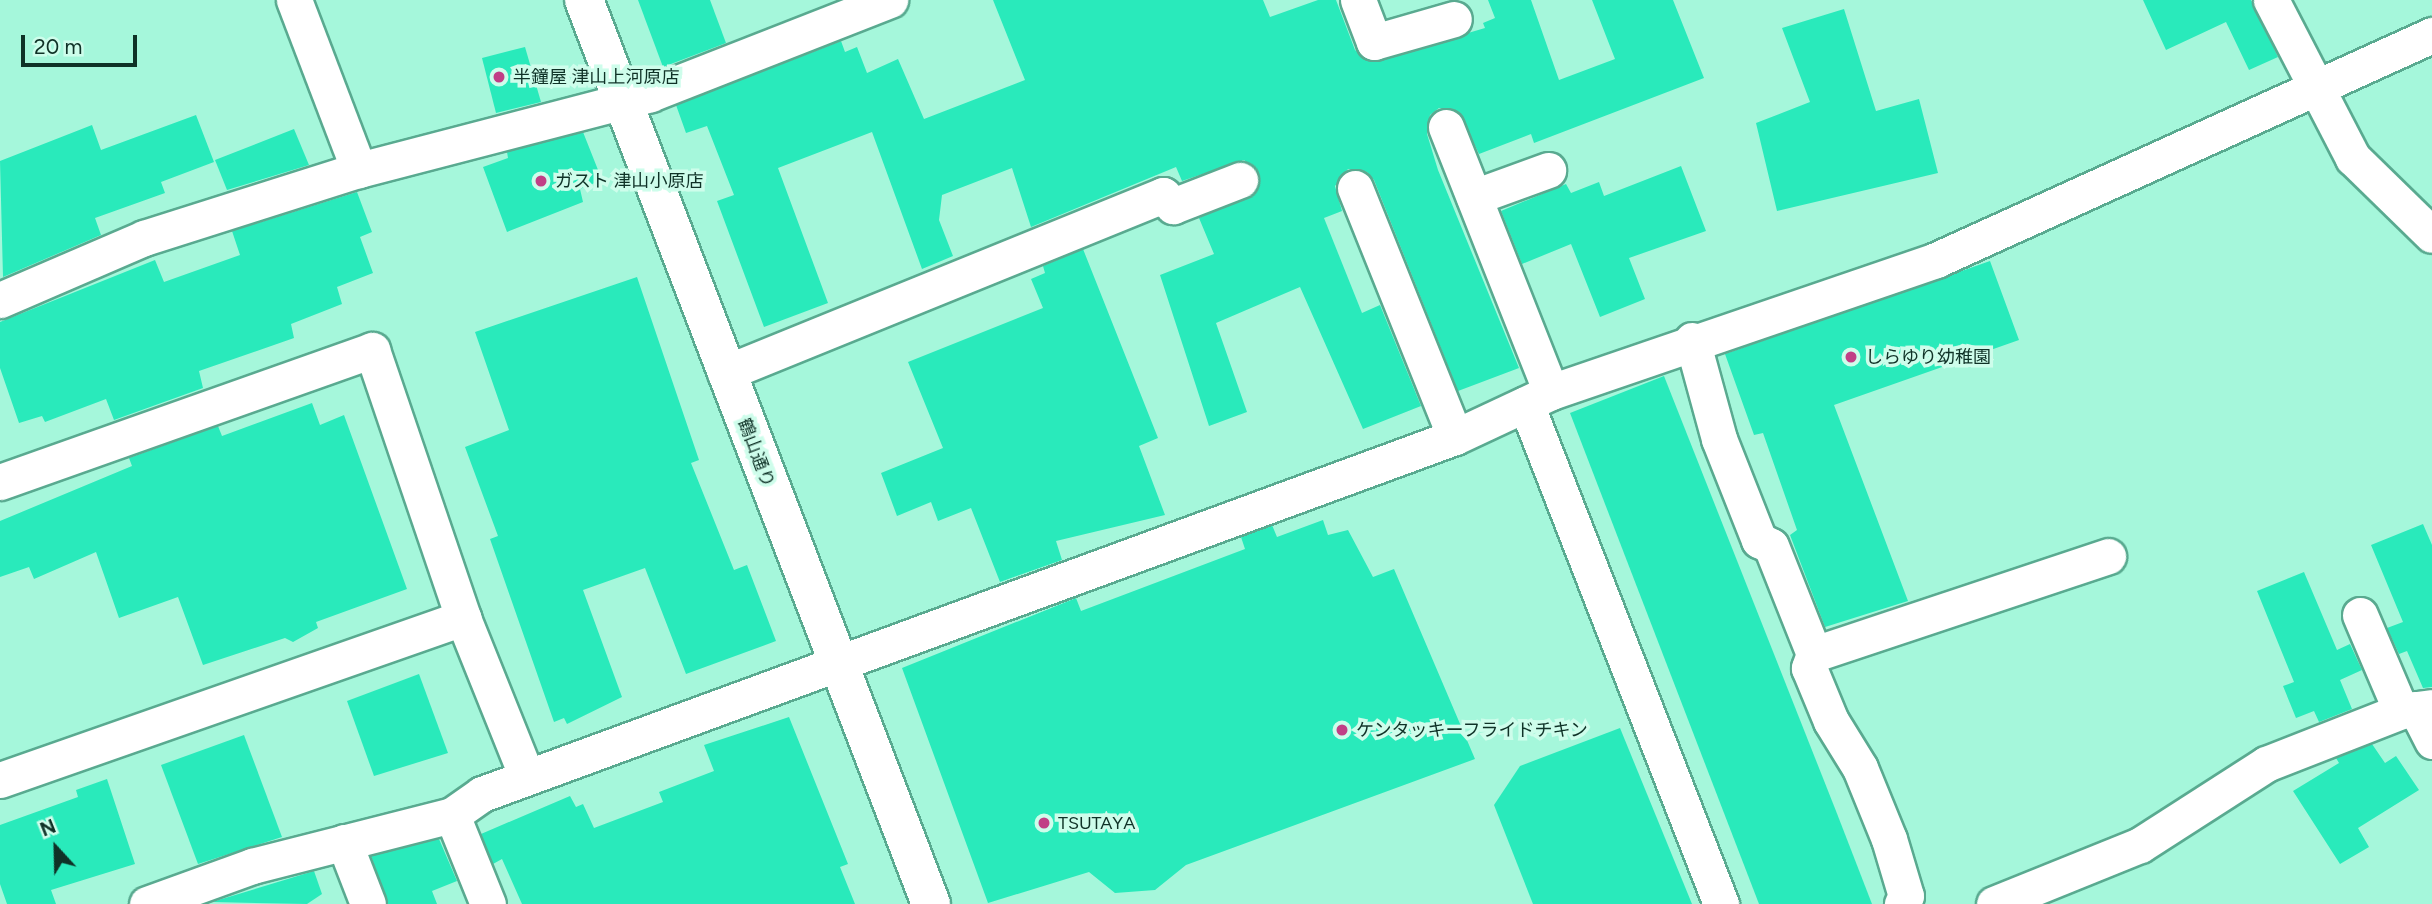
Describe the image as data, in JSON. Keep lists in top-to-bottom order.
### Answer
{
  "streets": {
    "street": ["鶴山通り"]
  },
  "places": [
    "半鐘屋 津山上河原店",
    "ガスト 津山小原店",
    "しらゆり幼稚園",
    "ケンタッキーフライドチキン",
    "TSUTAYA"
  ],
  "scale_bar": "20 m",
  "north": "top"
}
